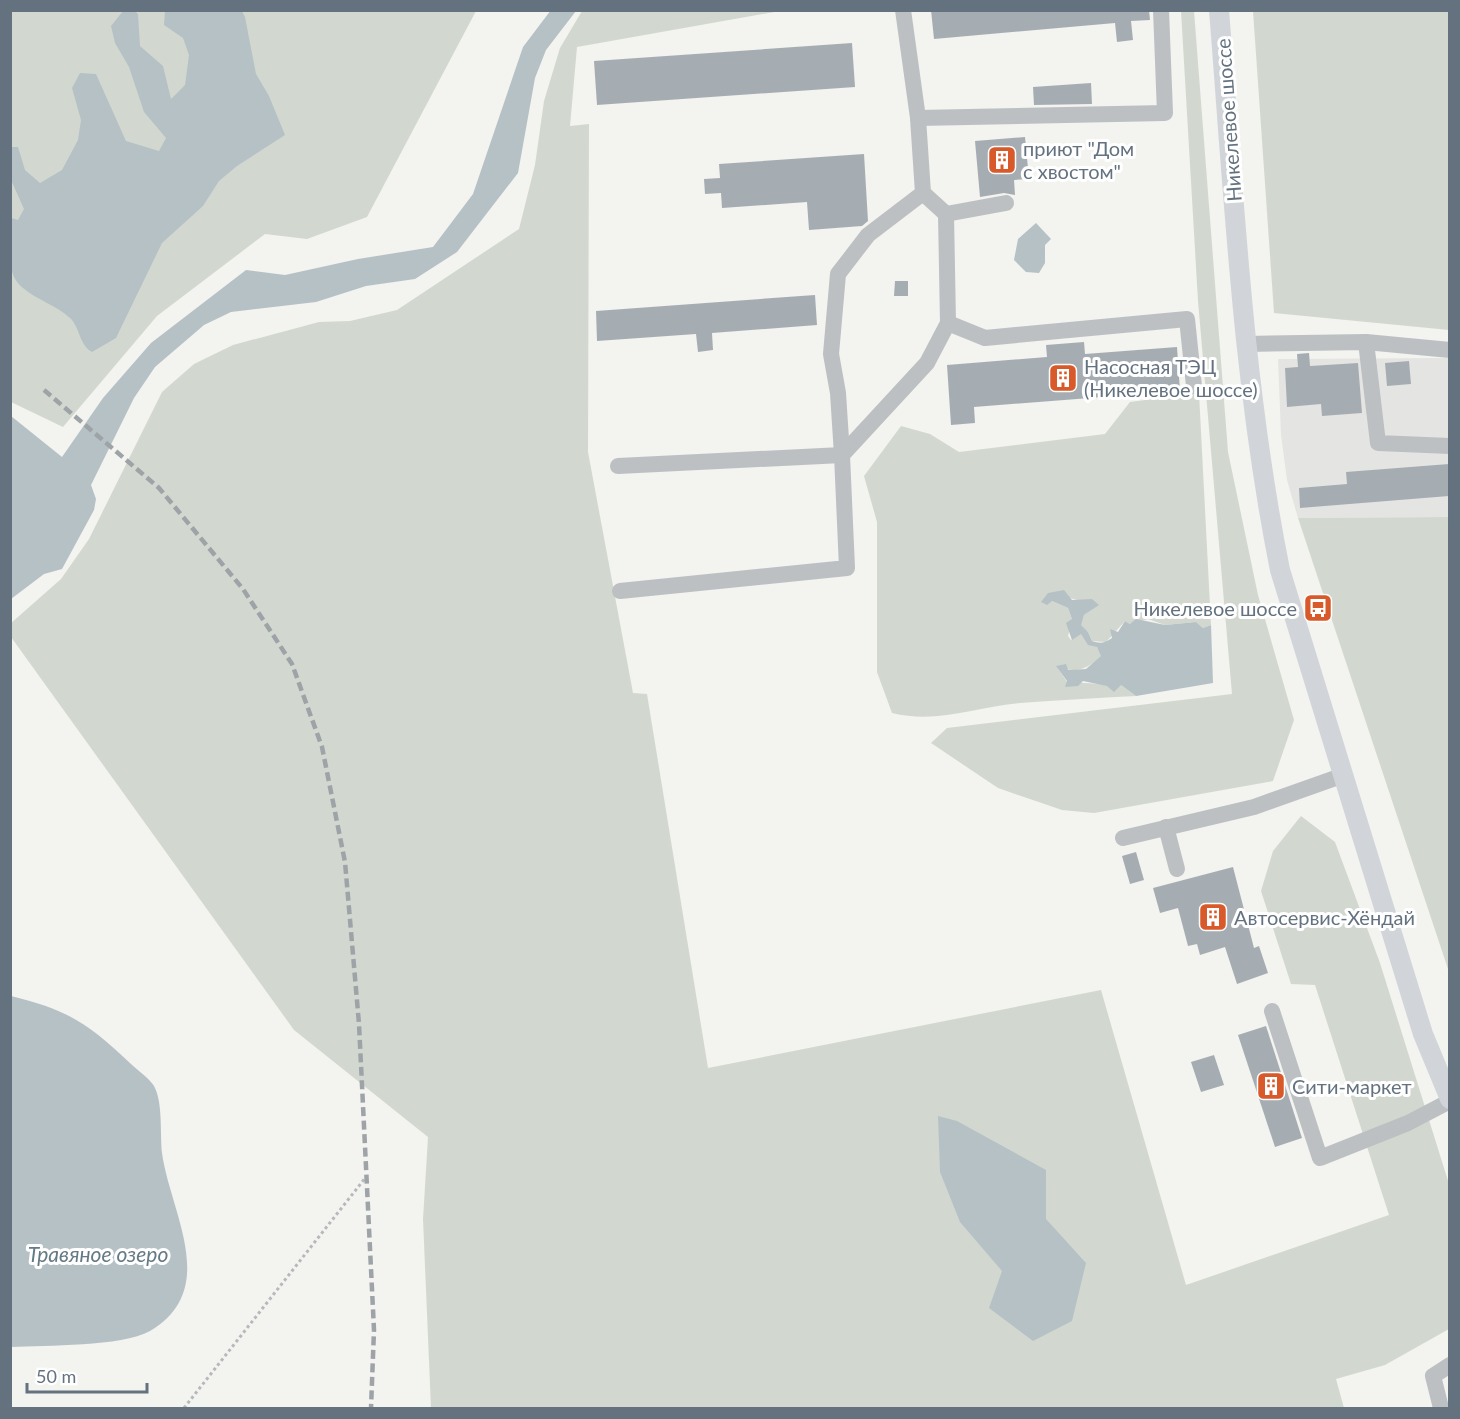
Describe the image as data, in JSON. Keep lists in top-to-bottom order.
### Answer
{
  "streets": {
    "main road": ["Никелевое шоссе"]
  },
  "water": ["Травяное озеро"],
  "places": {
    "building": [
      "приют \"Дом с хвостом\"",
      "Насосная ТЭЦ (Никелевое шоссе)",
      "Автосервис-Хёндай",
      "Сити-маркет"
    ],
    "bus stop": ["Никелевое шоссе"]
  },
  "scale_bar": "50 m"
}
